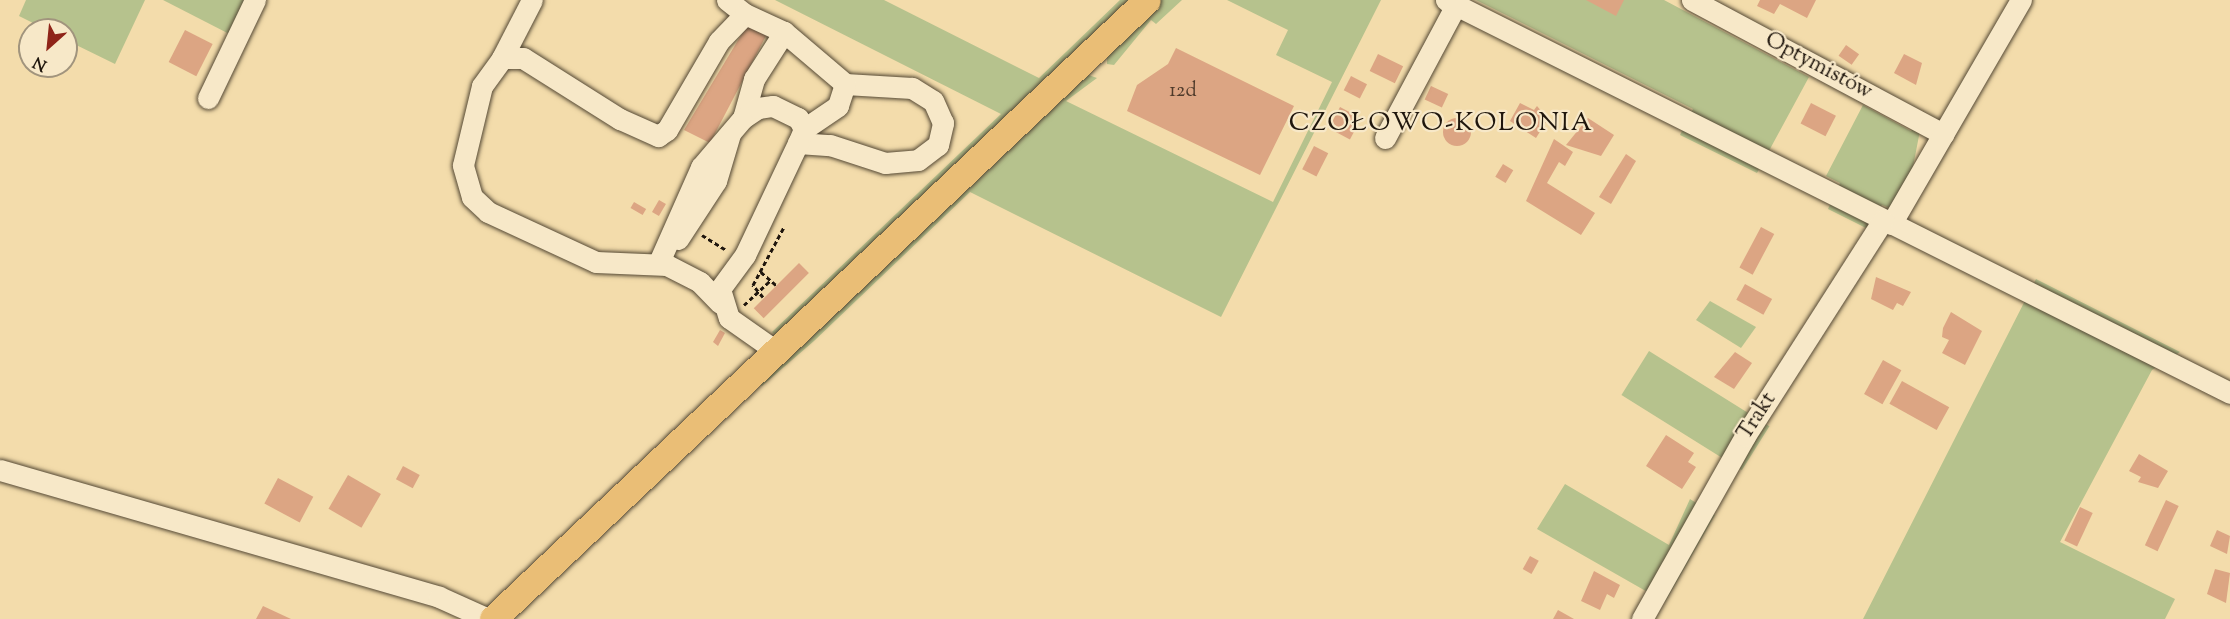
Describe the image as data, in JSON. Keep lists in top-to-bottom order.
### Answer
{
  "streets": {
    "street": ["Optymistów", "Trakt"]
  },
  "crossings": [
    ["Optymistów", "Trakt"]
  ],
  "districts": ["CZOŁOWO-KOLONIA"],
  "house_numbers": ["12d"],
  "north": "bottom left"
}
